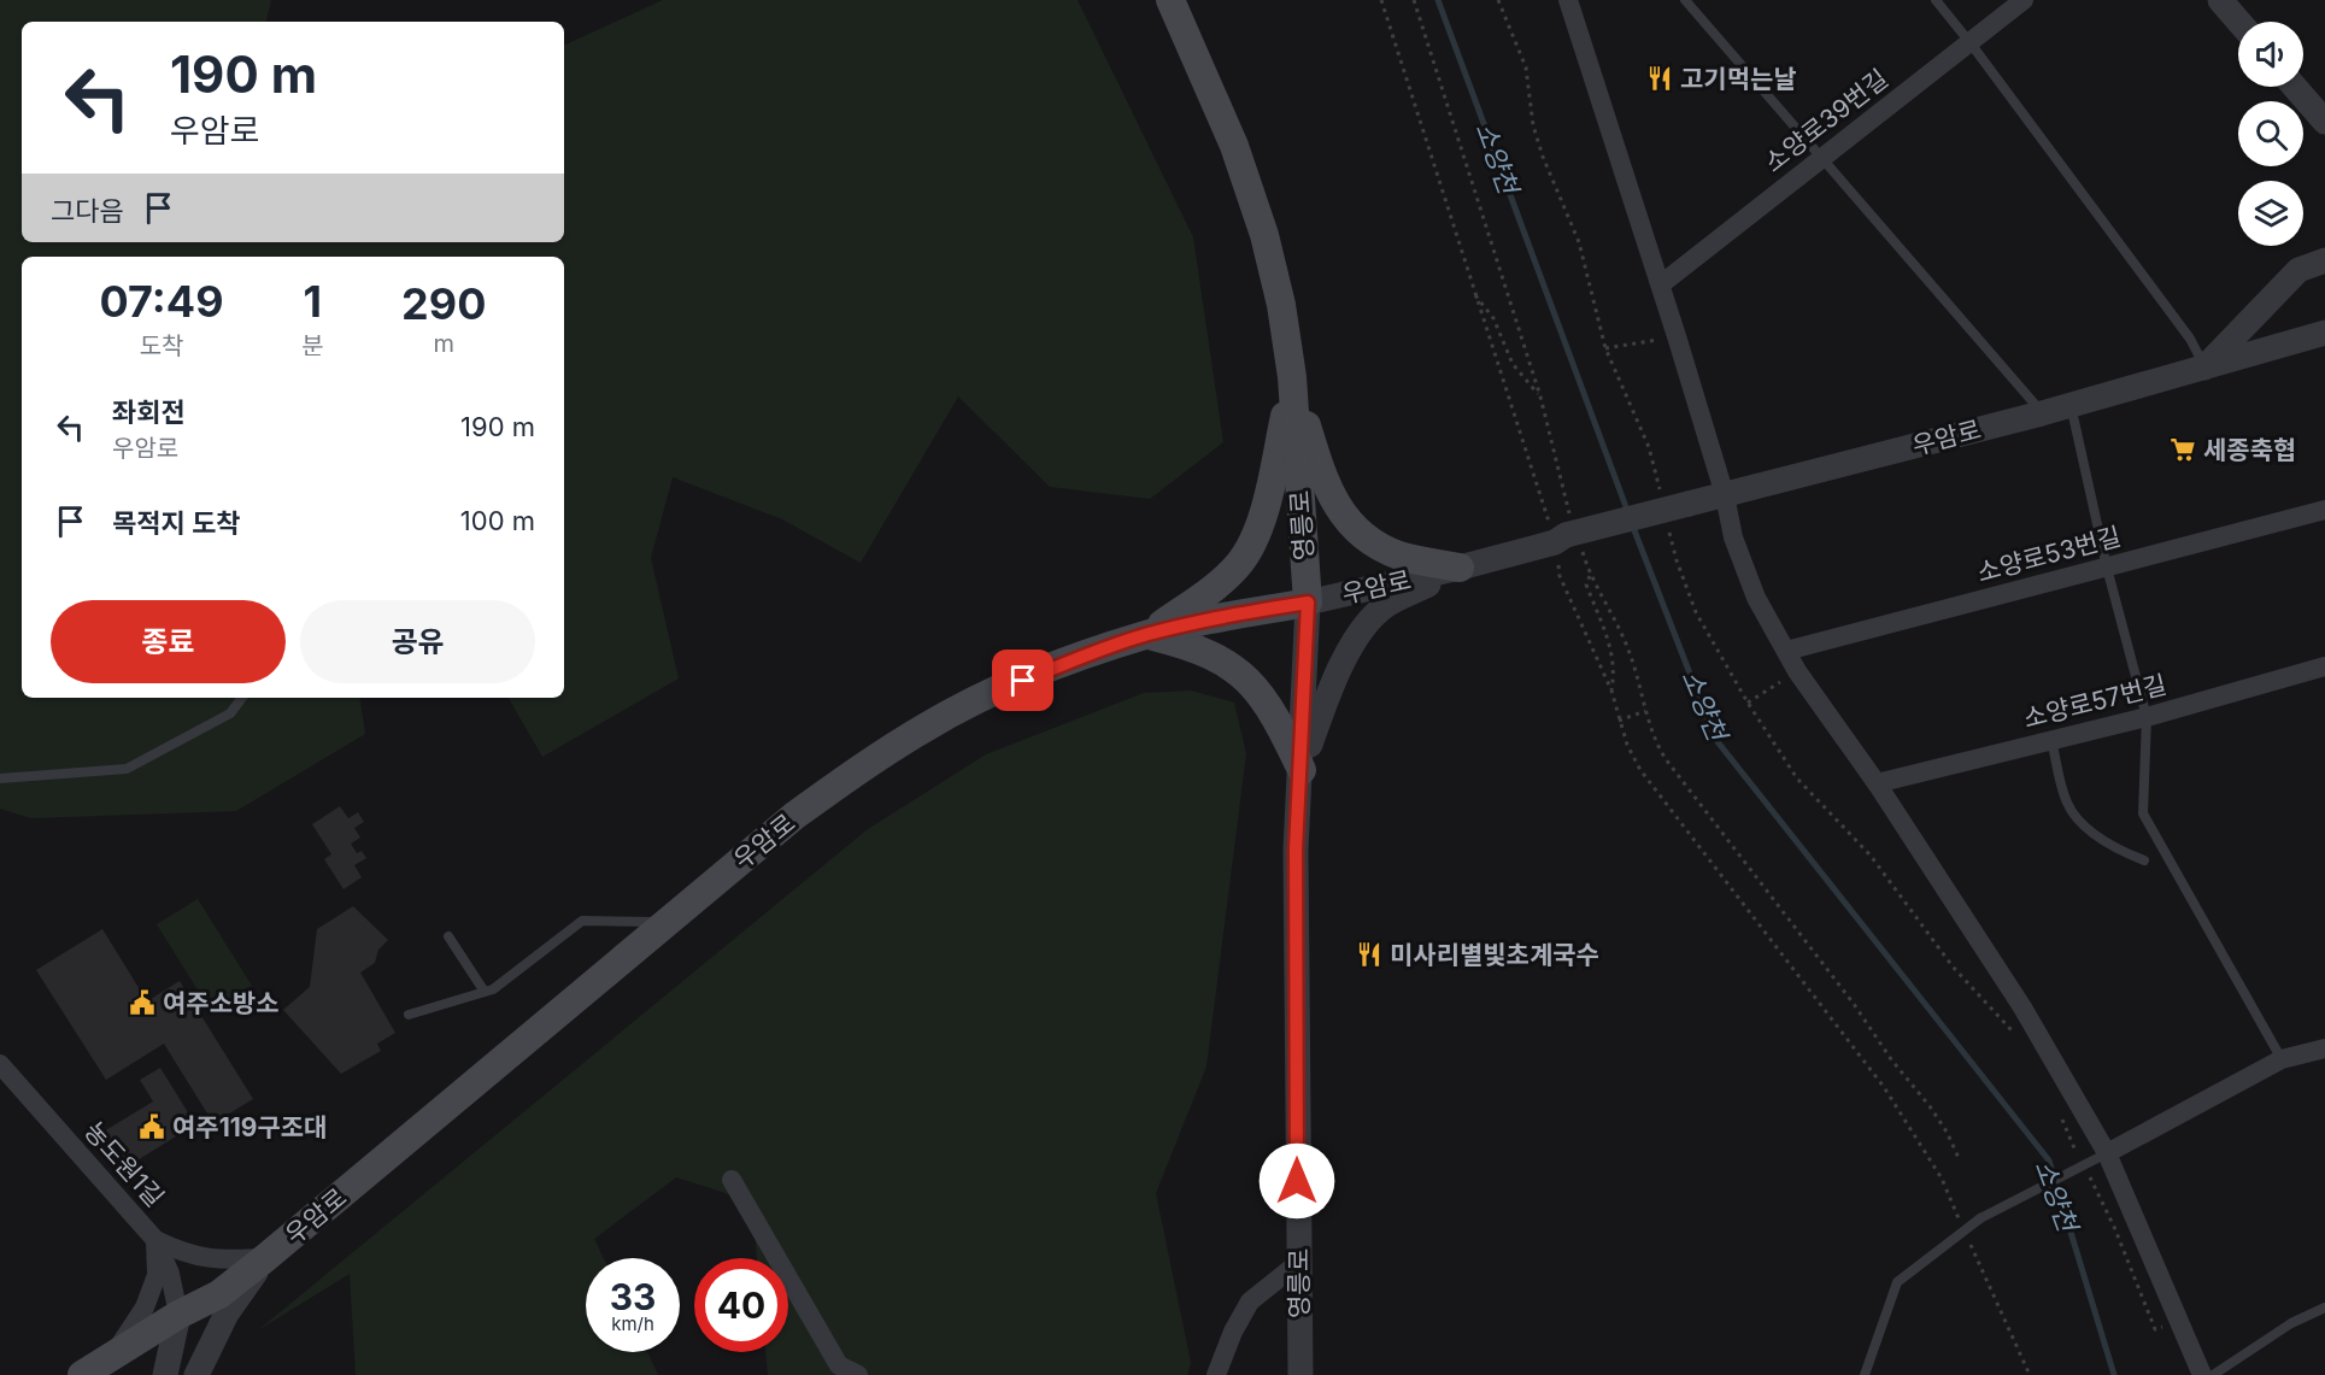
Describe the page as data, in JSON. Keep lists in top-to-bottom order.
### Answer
{
  "streets": {
    "main road": ["우암로", "영릉로"],
    "street": [
      "소양로39번길",
      "소양로53번길",
      "소양로57번길",
      "농도원1길"
    ]
  },
  "crossings": [
    ["우암로", "영릉로"],
    ["우암로", "농도원1길"]
  ],
  "water": ["소양천"],
  "places": {
    "restaurant": ["고기먹는날", "미사리별빛초계국수"],
    "supermarket": ["세종축협"],
    "public building": ["여주소방소", "여주119구조대"]
  },
  "page": {
    "turn": ["190 m", "우암로"],
    "then": "그다음",
    "eta": [
      "07:49",
      "도착",
      "1",
      "분",
      "290",
      "m"
    ],
    "list": [
      {
        "name": "좌회전",
        "note": "우암로",
        "value": "190 m"
      },
      {
        "name": "목적지 도착",
        "value": "100 m"
      }
    ],
    "buttons": ["종료", "공유"],
    "speed": "33 km/h",
    "limit": "40"
  }
}
